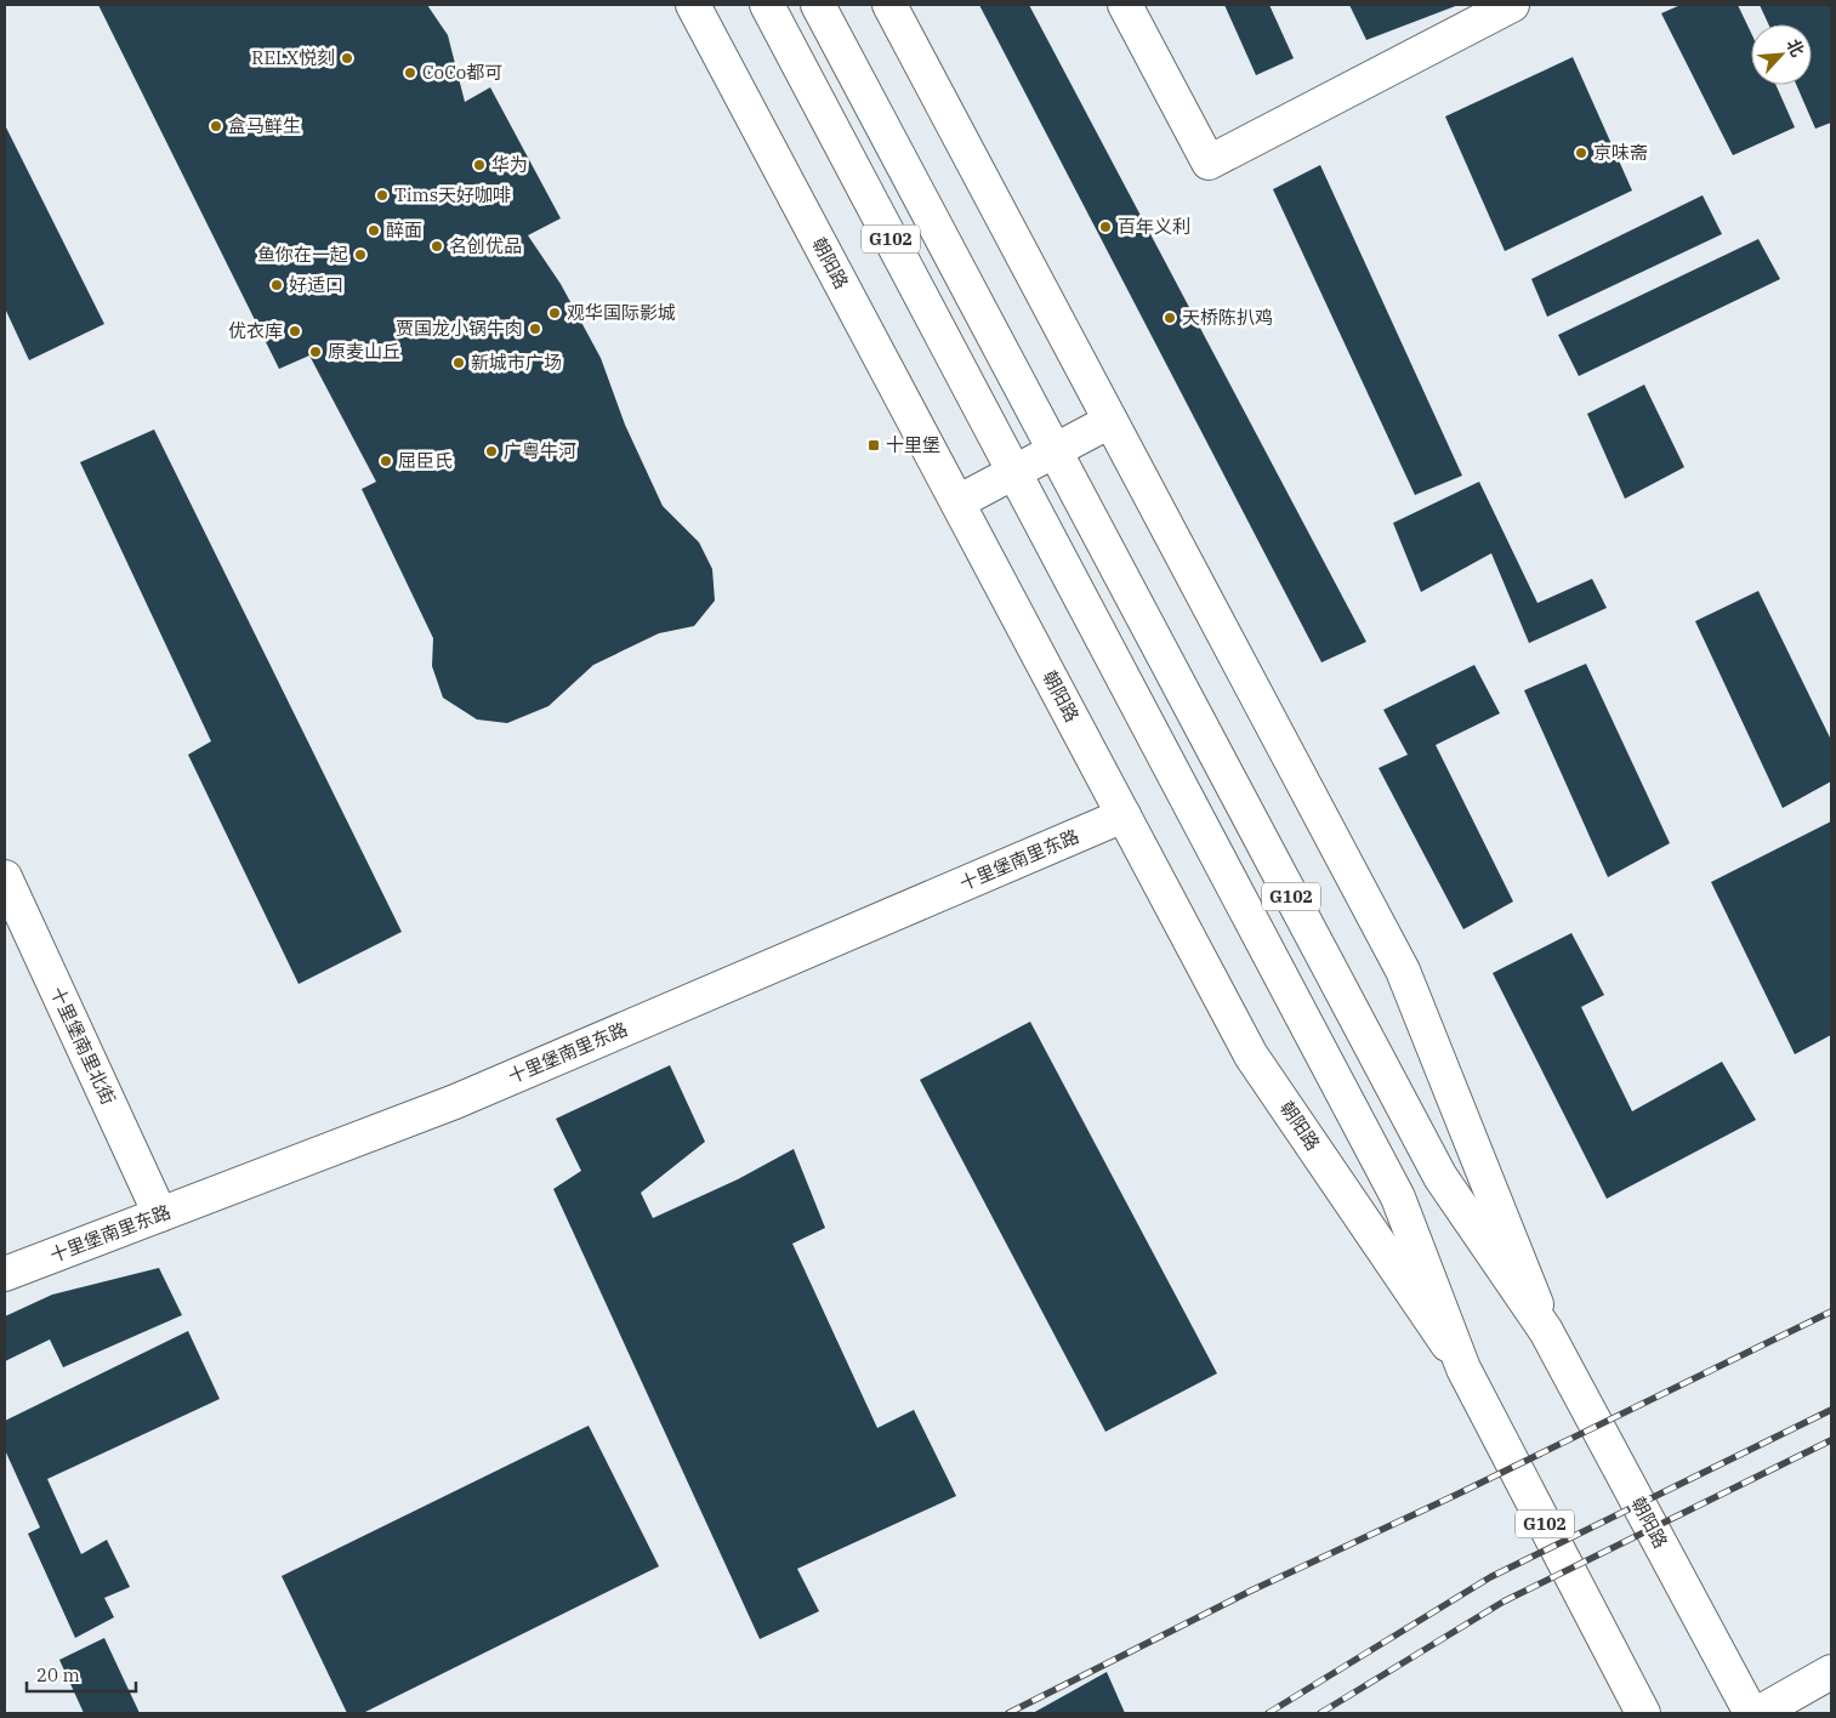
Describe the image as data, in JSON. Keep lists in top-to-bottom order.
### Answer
{
  "streets": {
    "main road": [
      "G102",
      "朝阳路",
      "十里堡南里东路",
      "十里堡南里北街"
    ]
  },
  "crossings": [
    ["朝阳路", "十里堡南里东路"],
    ["十里堡南里东路", "十里堡南里北街"]
  ],
  "places": {
    "other": [
      "RELX悦刻",
      "CoCo都可",
      "盒马鲜生",
      "京味斋",
      "华为",
      "Tims天好咖啡",
      "百年义利",
      "醉面",
      "名创优品",
      "鱼你在一起",
      "好适口",
      "观华国际影城",
      "天桥陈扒鸡",
      "贾国龙小锅牛肉",
      "优衣库",
      "原麦山丘",
      "新城市广场",
      "广粤牛河",
      "屈臣氏"
    ],
    "transit": ["十里堡"]
  },
  "scale_bar": "20 m",
  "north": "top right"
}
